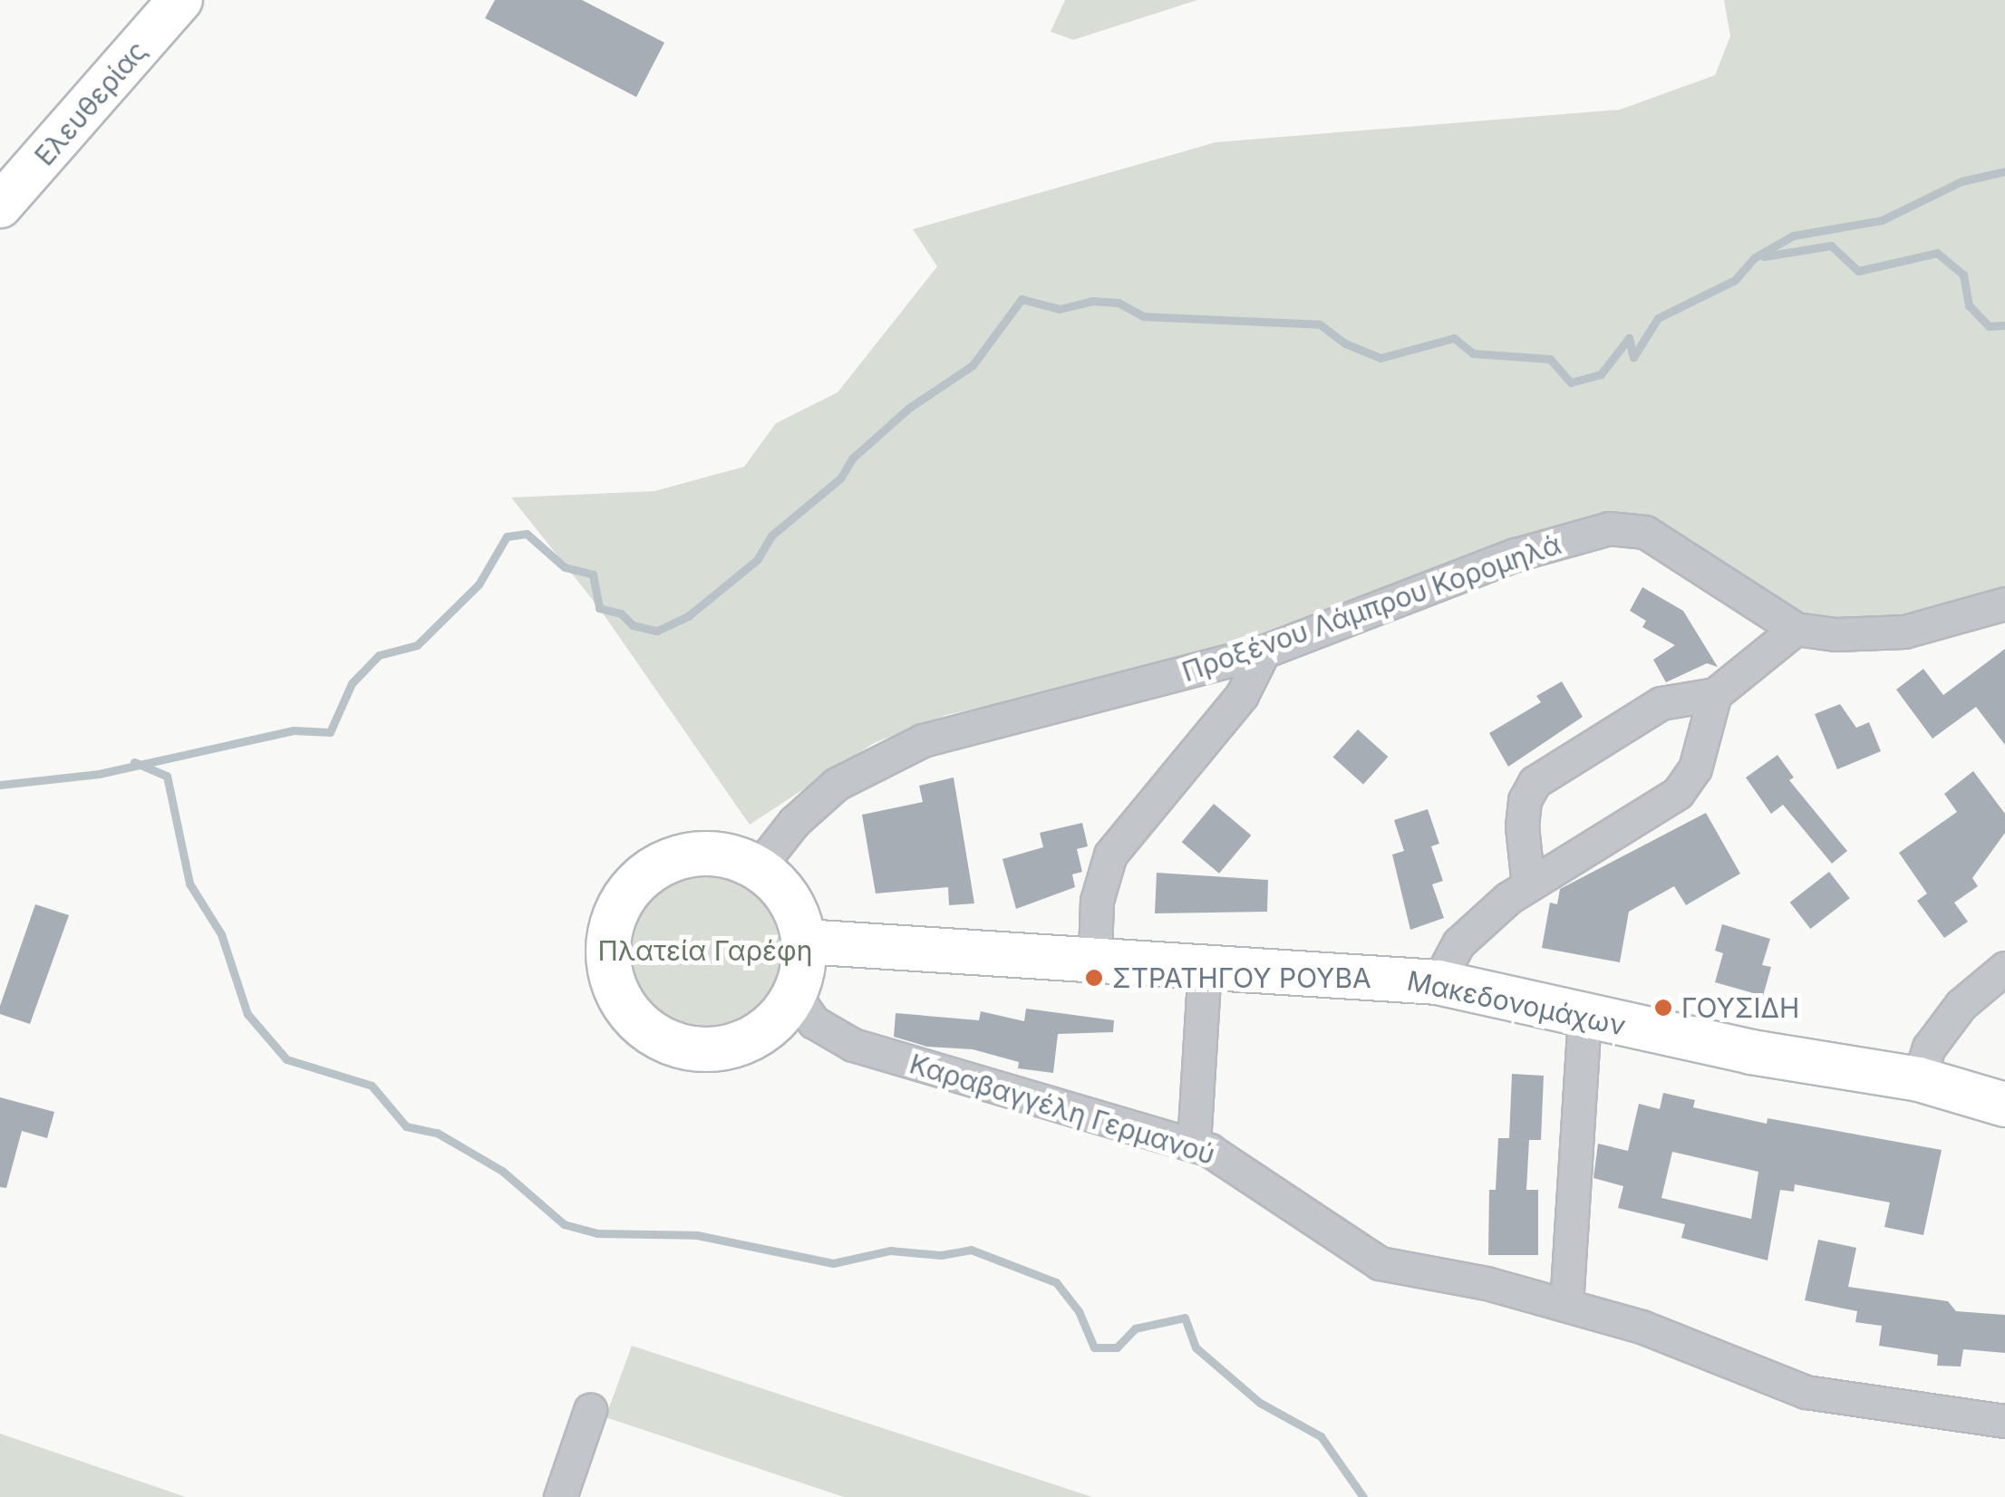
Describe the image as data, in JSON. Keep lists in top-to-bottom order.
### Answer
{
  "streets": {
    "street": [
      "Ελευθερίας",
      "Προξένου Λάμπρου Κορομηλά",
      "Μακεδονομάχων",
      "Καραβαγγέλη Γερμανού"
    ]
  },
  "crossings": [
    ["Προξένου Λάμπρου Κορομηλά", "Μακεδονομάχων"],
    ["Προξένου Λάμπρου Κορομηλά", "Καραβαγγέλη Γερμανού"],
    ["Μακεδονομάχων", "Καραβαγγέλη Γερμανού"]
  ],
  "parks": ["Πλατεία Γαρέφη"],
  "places": ["ΣΤΡΑΤΗΓΟΥ ΡΟΥΒΑ", "ΓΟΥΣΙΔΗ"]
}
